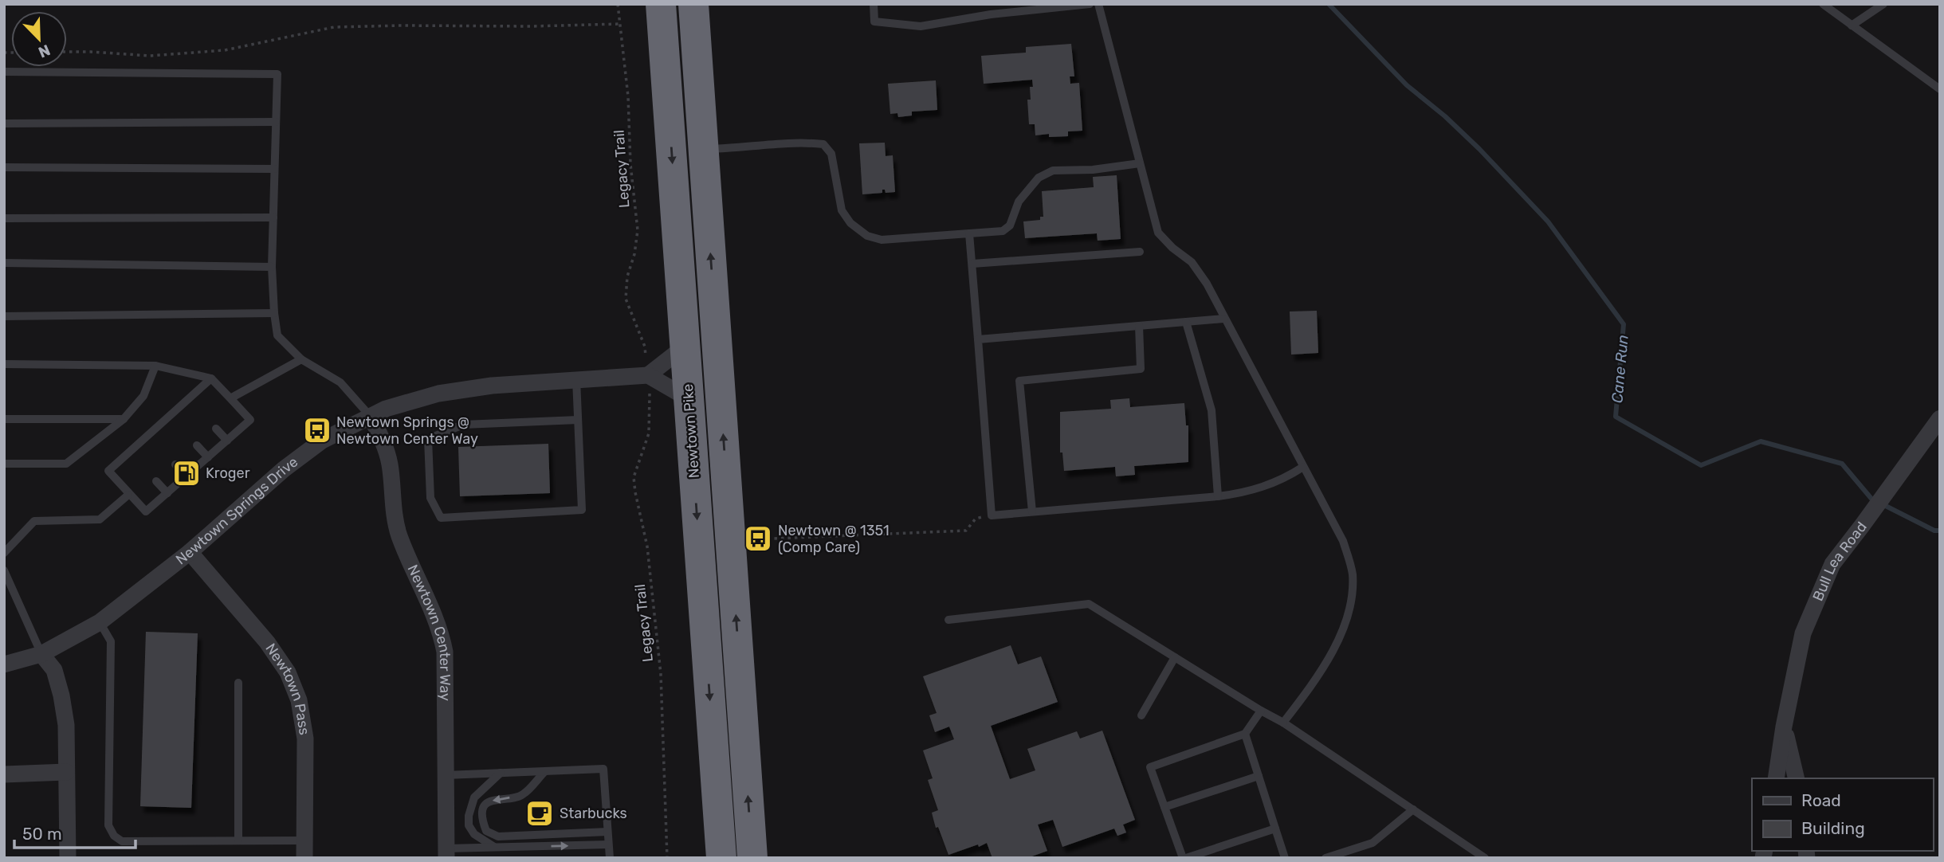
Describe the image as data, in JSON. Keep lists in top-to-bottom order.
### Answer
{
  "streets": {
    "highway": ["Newtown Pike"],
    "street": [
      "Newtown Springs Drive",
      "Bull Lea Road",
      "Newtown Center Way",
      "Newtown Pass"
    ],
    "path": ["Legacy Trail"]
  },
  "crossings": [
    ["Legacy Trail", "Newtown Springs Drive"],
    ["Newtown Springs Drive", "Newtown Center Way"],
    ["Newtown Springs Drive", "Newtown Pass"]
  ],
  "water": ["Cane Run"],
  "places": {
    "bus stop": ["Newtown Springs @ Newtown Center Way", "Newtown @ 1351 (Comp Care)"],
    "fuel station": ["Kroger"],
    "cafe": ["Starbucks"]
  },
  "legend": ["Road", "Building"],
  "scale_bar": "50 m",
  "north": "bottom right"
}
